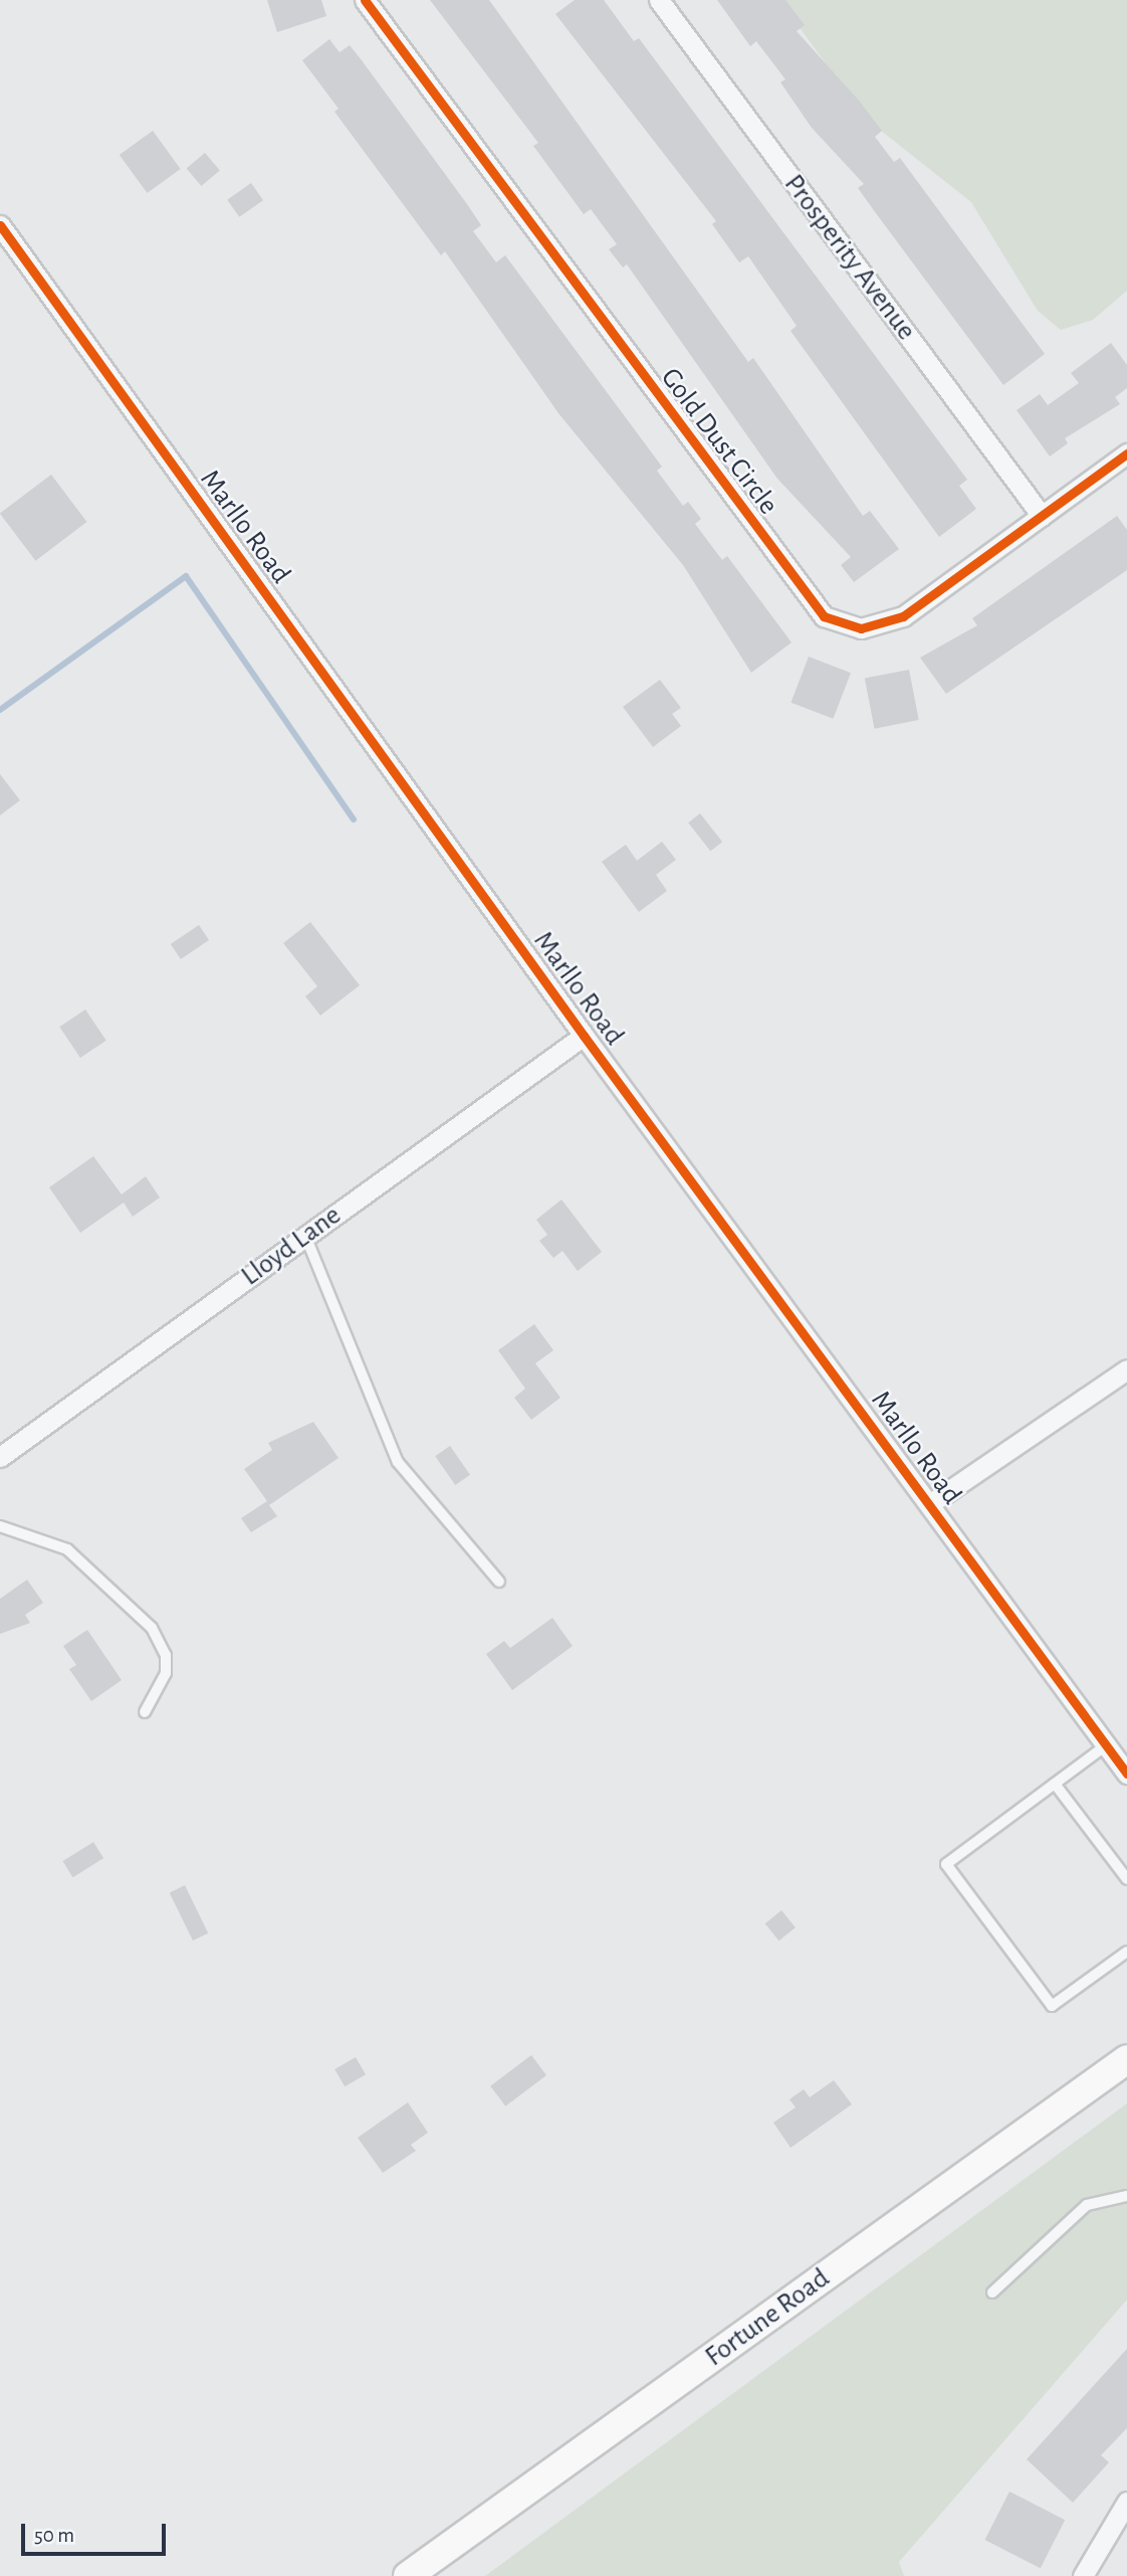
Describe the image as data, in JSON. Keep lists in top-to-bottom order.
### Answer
{
  "streets": {
    "street": [
      "Prosperity Avenue",
      "Gold Dust Circle",
      "Marllo Road",
      "Lloyd Lane",
      "Fortune Road"
    ]
  },
  "crossings": [
    ["Prosperity Avenue", "Gold Dust Circle"],
    ["Marllo Road", "Lloyd Lane"]
  ],
  "scale_bar": "50 m"
}
